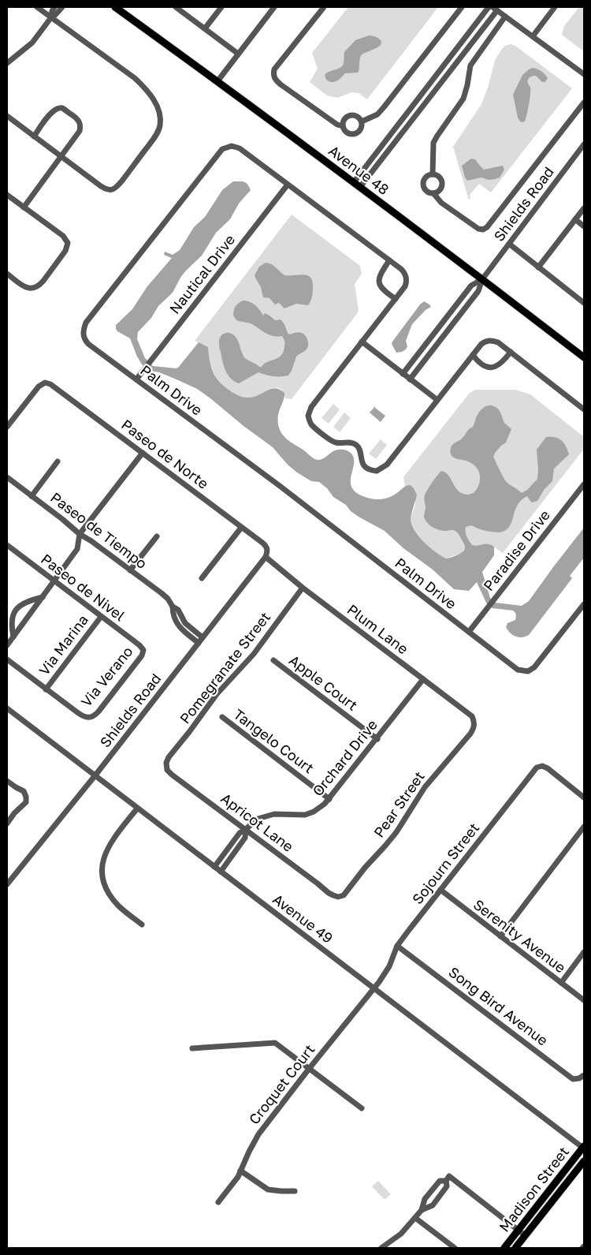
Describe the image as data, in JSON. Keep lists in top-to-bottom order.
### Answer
{
  "streets": {
    "main road": ["Avenue 48", "Madison Street"],
    "street": [
      "Shields Road",
      "Nautical Drive",
      "Palm Drive",
      "Paseo de Norte",
      "Paseo de Tiempo",
      "Paradise Drive",
      "Paseo de Nivel",
      "Plum Lane",
      "Via Marina",
      "Pomegranate Street",
      "Via Verano",
      "Apple Court",
      "Tangelo Court",
      "Orchard Drive",
      "Pear Street",
      "Apricot Lane",
      "Sojourn Street",
      "Avenue 49",
      "Serenity Avenue",
      "Song Bird Avenue",
      "Croquet Court"
    ]
  },
  "crossings": [
    ["Avenue 48", "Shields Road"],
    ["Shields Road", "Paseo de Norte"],
    ["Shields Road", "Paseo de Tiempo"],
    ["Shields Road", "Plum Lane"],
    ["Shields Road", "Avenue 49"],
    ["Nautical Drive", "Palm Drive"],
    ["Palm Drive", "Paradise Drive"],
    ["Paseo de Nivel", "Via Marina"],
    ["Paseo de Nivel", "Via Verano"],
    ["Plum Lane", "Pomegranate Street"],
    ["Plum Lane", "Orchard Drive"],
    ["Plum Lane", "Pear Street"],
    ["Via Marina", "Via Verano"],
    ["Pomegranate Street", "Apricot Lane"],
    ["Apple Court", "Orchard Drive"],
    ["Tangelo Court", "Orchard Drive"],
    ["Orchard Drive", "Apricot Lane"],
    ["Orchard Drive", "Avenue 49"],
    ["Pear Street", "Apricot Lane"],
    ["Sojourn Street", "Avenue 49"],
    ["Sojourn Street", "Serenity Avenue"],
    ["Sojourn Street", "Song Bird Avenue"],
    ["Sojourn Street", "Croquet Court"],
    ["Avenue 49", "Croquet Court"],
    ["Avenue 49", "Madison Street"]
  ]
}
